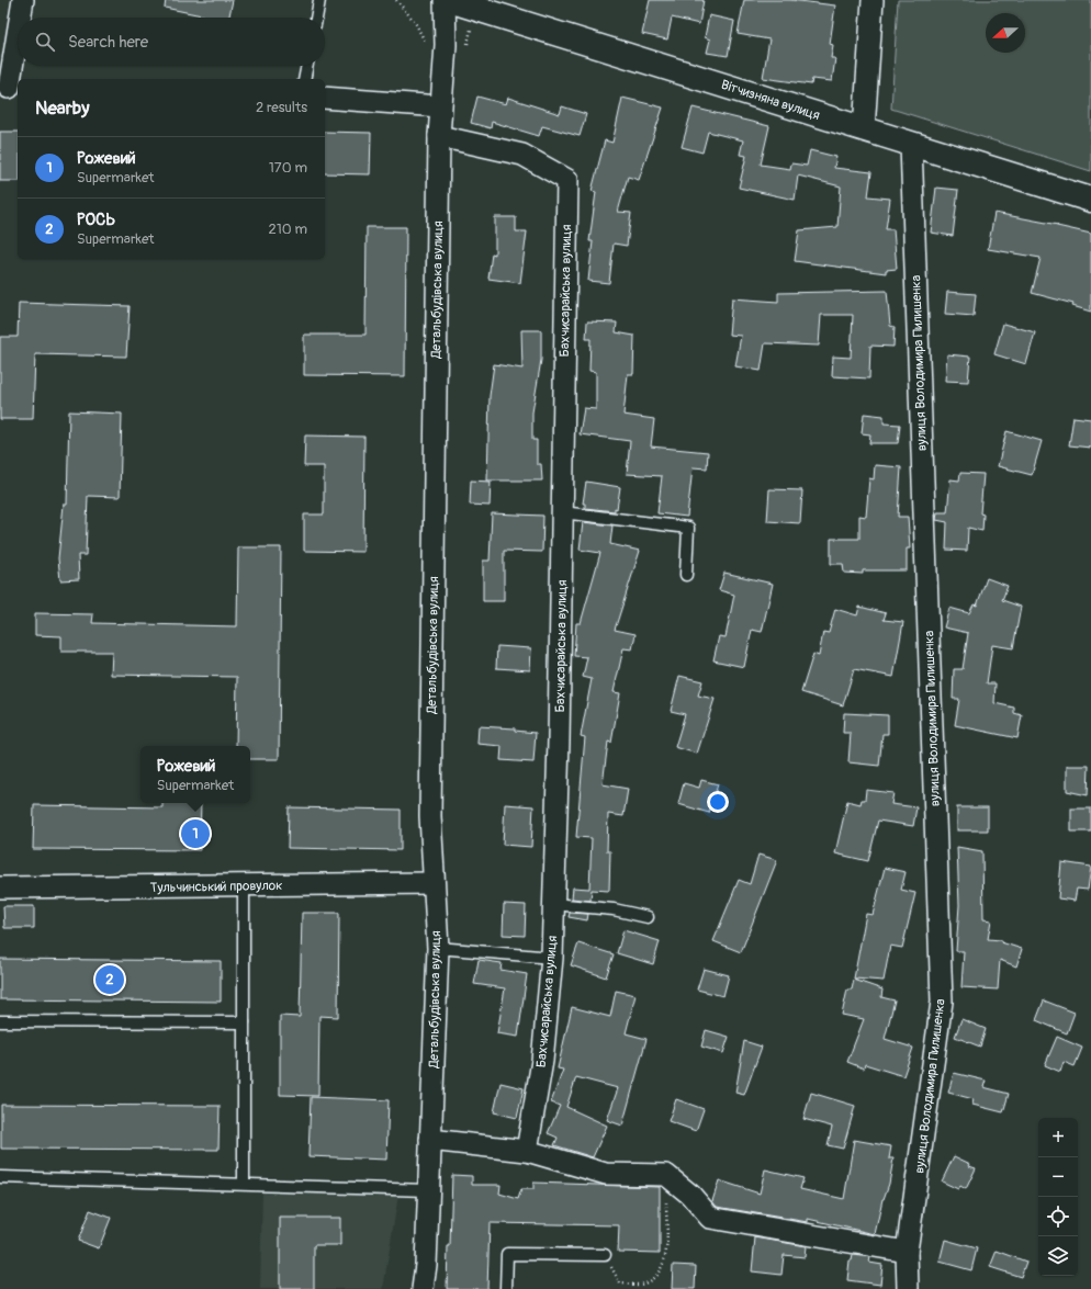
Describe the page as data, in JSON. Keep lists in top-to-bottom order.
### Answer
{
  "streets": {
    "street": [
      "Вітчизняна вулиця",
      "Детальбудівська вулиця",
      "Бахчисарайська вулиця",
      "вулиця Володимира Пилишенка",
      "Тульчинський провулок"
    ]
  },
  "crossings": [
    ["Вітчизняна вулиця", "вулиця Володимира Пилишенка"],
    ["Детальбудівська вулиця", "Бахчисарайська вулиця"],
    ["Детальбудівська вулиця", "Тульчинський провулок"]
  ],
  "north": "left",
  "page": {
    "search": "Search here",
    "heading": ["Nearby", "2 results"],
    "list": [
      {
        "mark": "1",
        "name": "Рожевий",
        "note": "Supermarket",
        "value": "170 m"
      },
      {
        "mark": "2",
        "name": "РОСЬ",
        "note": "Supermarket",
        "value": "210 m"
      }
    ],
    "popup": ["Рожевий", "Supermarket"],
    "pins": ["1", "2"],
    "map_buttons": ["+", "−"]
  }
}
